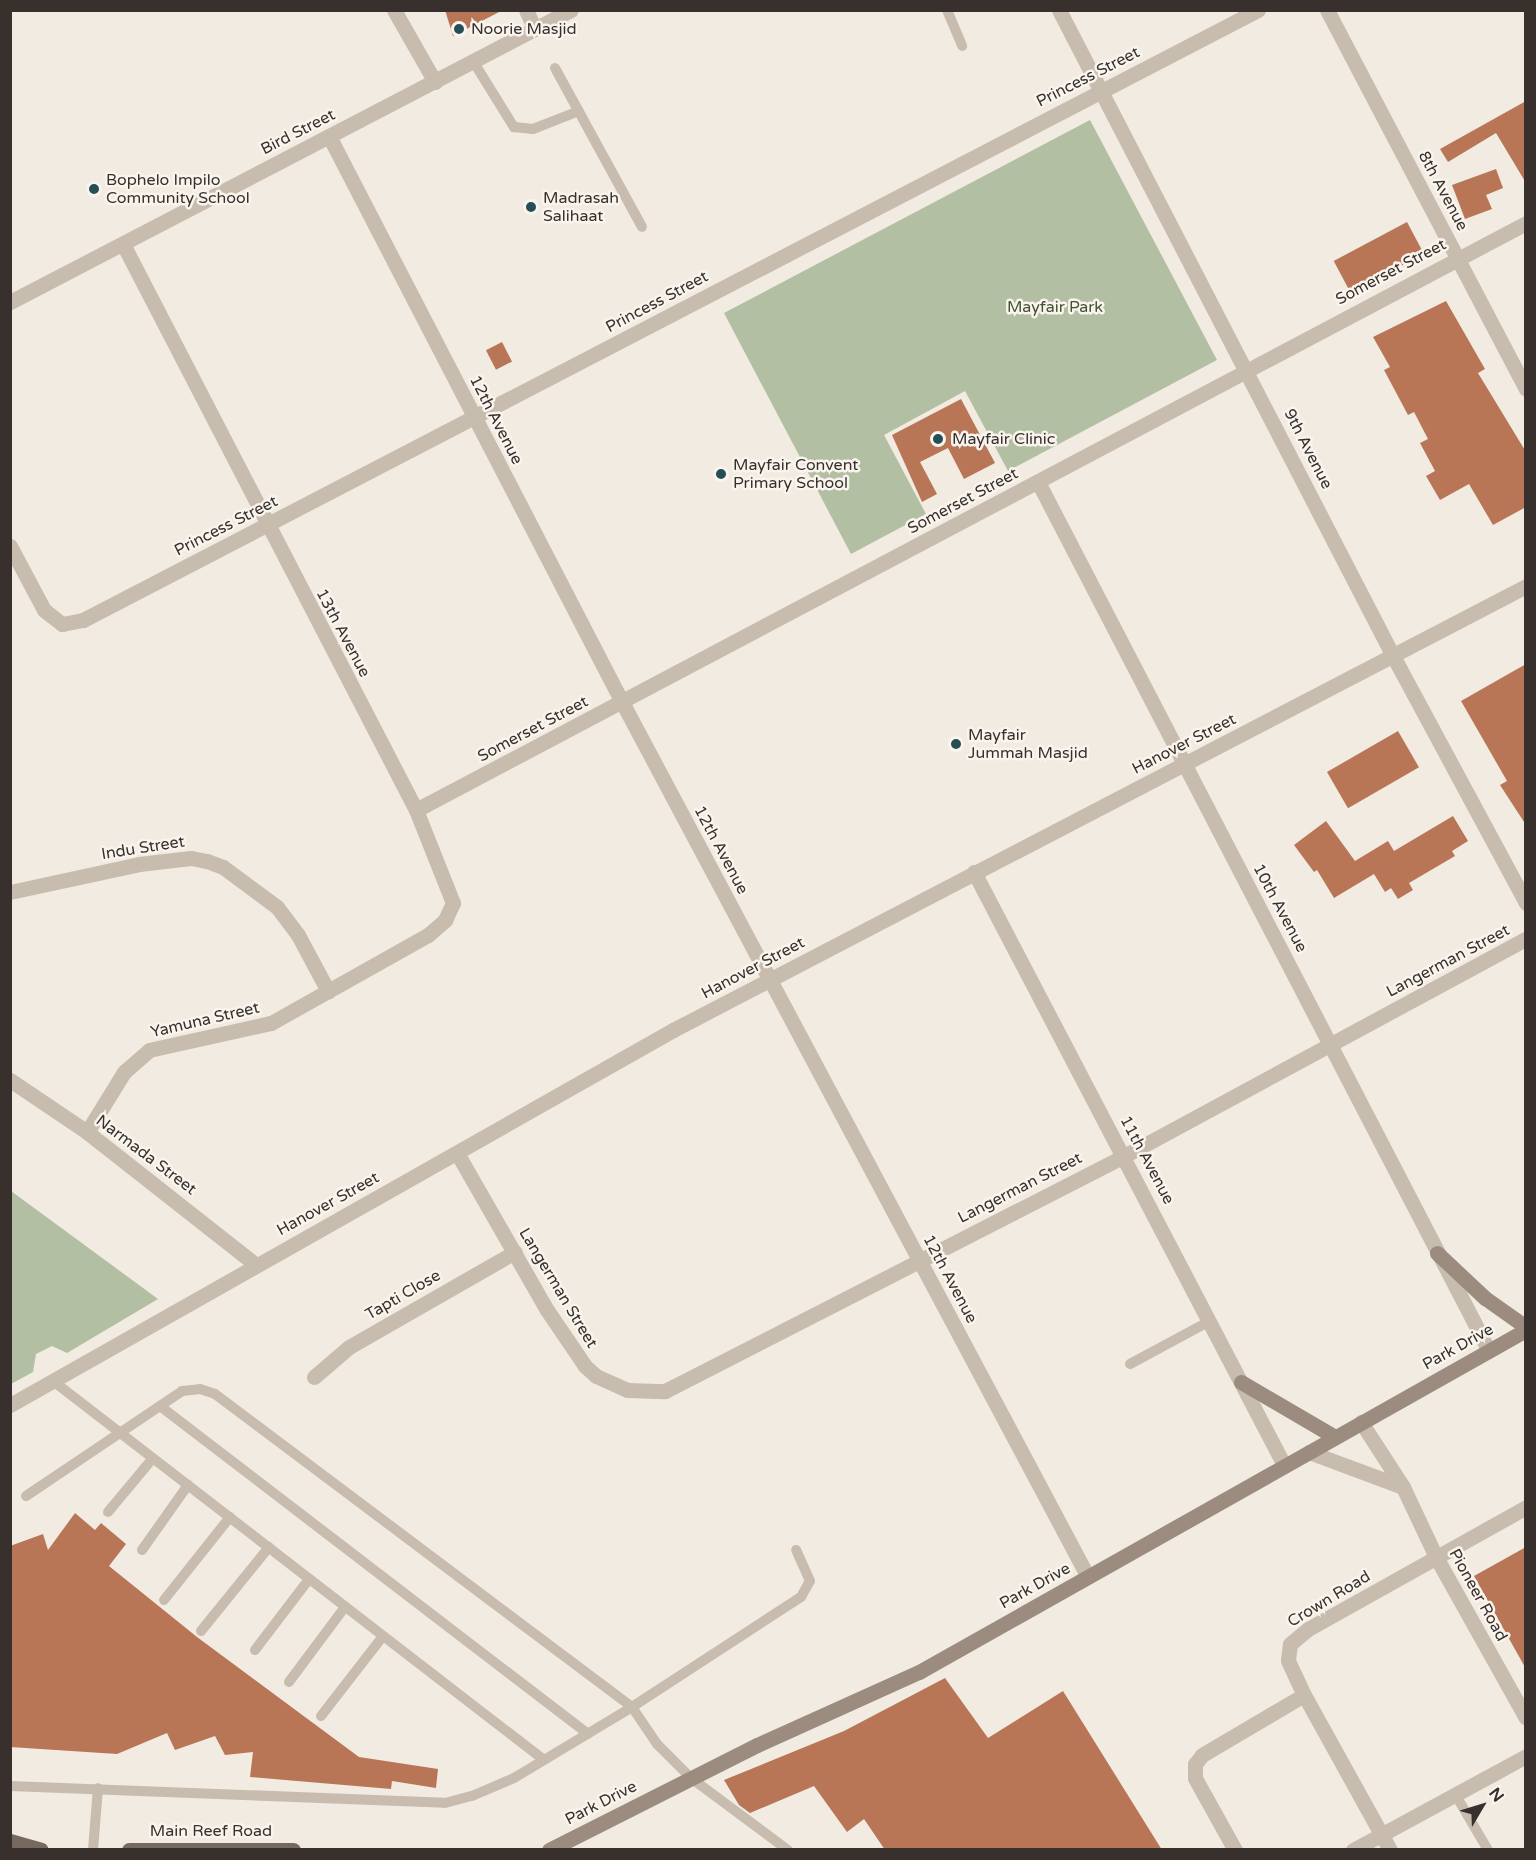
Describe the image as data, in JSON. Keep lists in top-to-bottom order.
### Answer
{
  "streets": {
    "main road": ["Main Reef Road"],
    "street": [
      "Princess Street",
      "Bird Street",
      "8th Avenue",
      "Somerset Street",
      "12th Avenue",
      "9th Avenue",
      "13th Avenue",
      "Hanover Street",
      "Indu Street",
      "10th Avenue",
      "Langerman Street",
      "Yamuna Street",
      "Narmada Street",
      "11th Avenue",
      "Tapti Close",
      "Park Drive",
      "Pioneer Road",
      "Crown Road"
    ]
  },
  "crossings": [
    ["Princess Street", "12th Avenue"],
    ["Princess Street", "9th Avenue"],
    ["Princess Street", "13th Avenue"],
    ["Bird Street", "12th Avenue"],
    ["Bird Street", "13th Avenue"],
    ["8th Avenue", "Somerset Street"],
    ["Somerset Street", "12th Avenue"],
    ["Somerset Street", "9th Avenue"],
    ["Somerset Street", "13th Avenue"],
    ["Somerset Street", "10th Avenue"],
    ["12th Avenue", "Hanover Street"],
    ["12th Avenue", "Langerman Street"],
    ["12th Avenue", "Park Drive"],
    ["9th Avenue", "Hanover Street"],
    ["13th Avenue", "Indu Street"],
    ["13th Avenue", "Yamuna Street"],
    ["Hanover Street", "10th Avenue"],
    ["Hanover Street", "Langerman Street"],
    ["Hanover Street", "Narmada Street"],
    ["Hanover Street", "11th Avenue"],
    ["Indu Street", "Yamuna Street"],
    ["10th Avenue", "Langerman Street"],
    ["10th Avenue", "Park Drive"],
    ["Langerman Street", "11th Avenue"],
    ["Langerman Street", "Tapti Close"],
    ["Yamuna Street", "Narmada Street"],
    ["11th Avenue", "Park Drive"],
    ["Park Drive", "Pioneer Road"],
    ["Pioneer Road", "Crown Road"]
  ],
  "parks": ["Mayfair Park"],
  "places": [
    "Noorie Masjid",
    "Bophelo Impilo Community School",
    "Madrasah Salihaat",
    "Mayfair Clinic",
    "Mayfair Convent Primary School",
    "Mayfair Jummah Masjid"
  ],
  "north": "top right"
}
